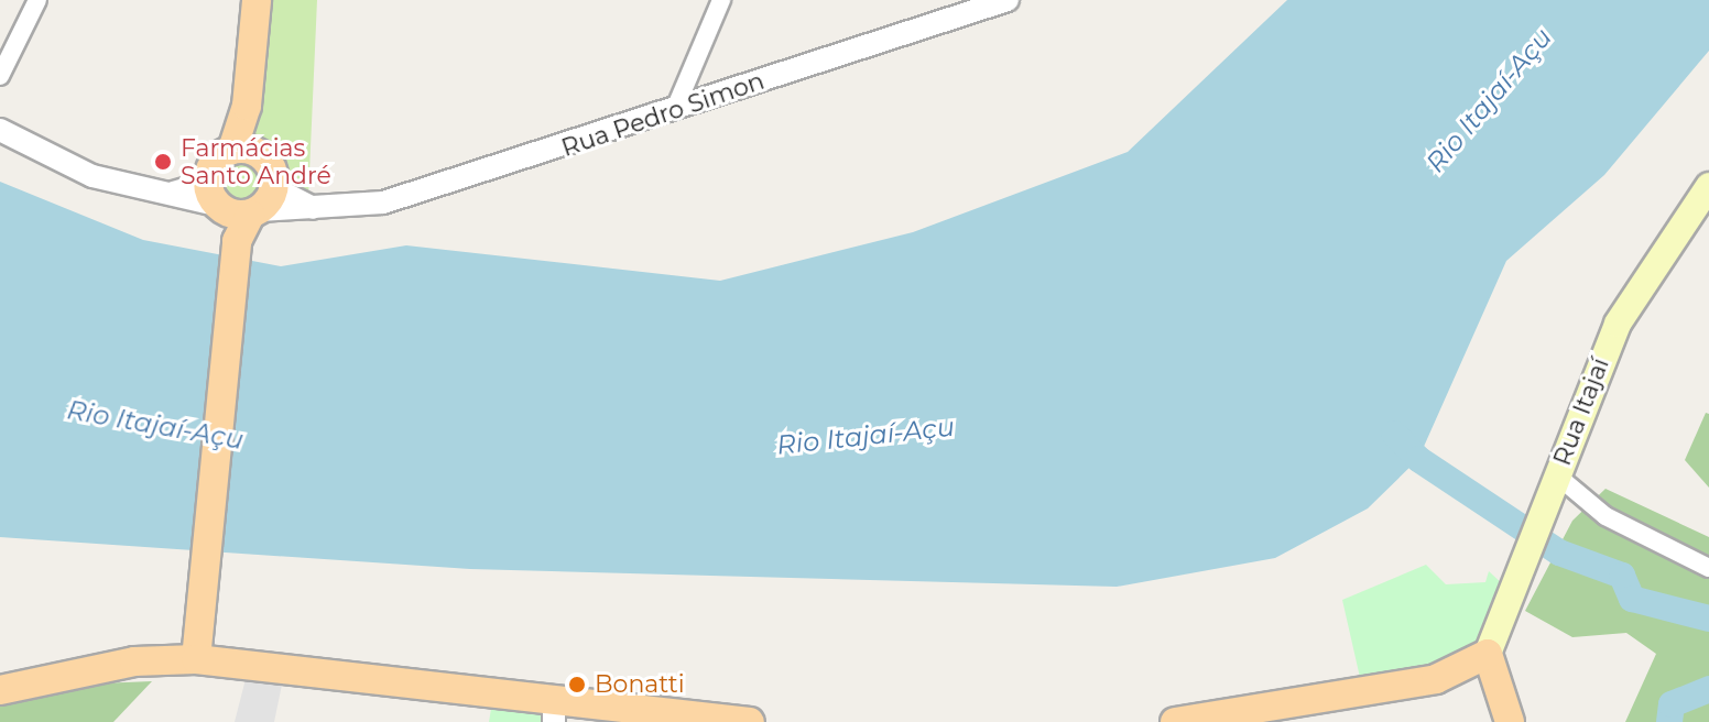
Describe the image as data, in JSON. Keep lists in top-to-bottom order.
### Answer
{
  "streets": {
    "main road": ["Rua Itajaí"],
    "street": ["Rua Pedro Simon"]
  },
  "water": ["Rio Itajaí-Açu"],
  "places": ["Farmácias Santo André", "Bonatti"]
}
